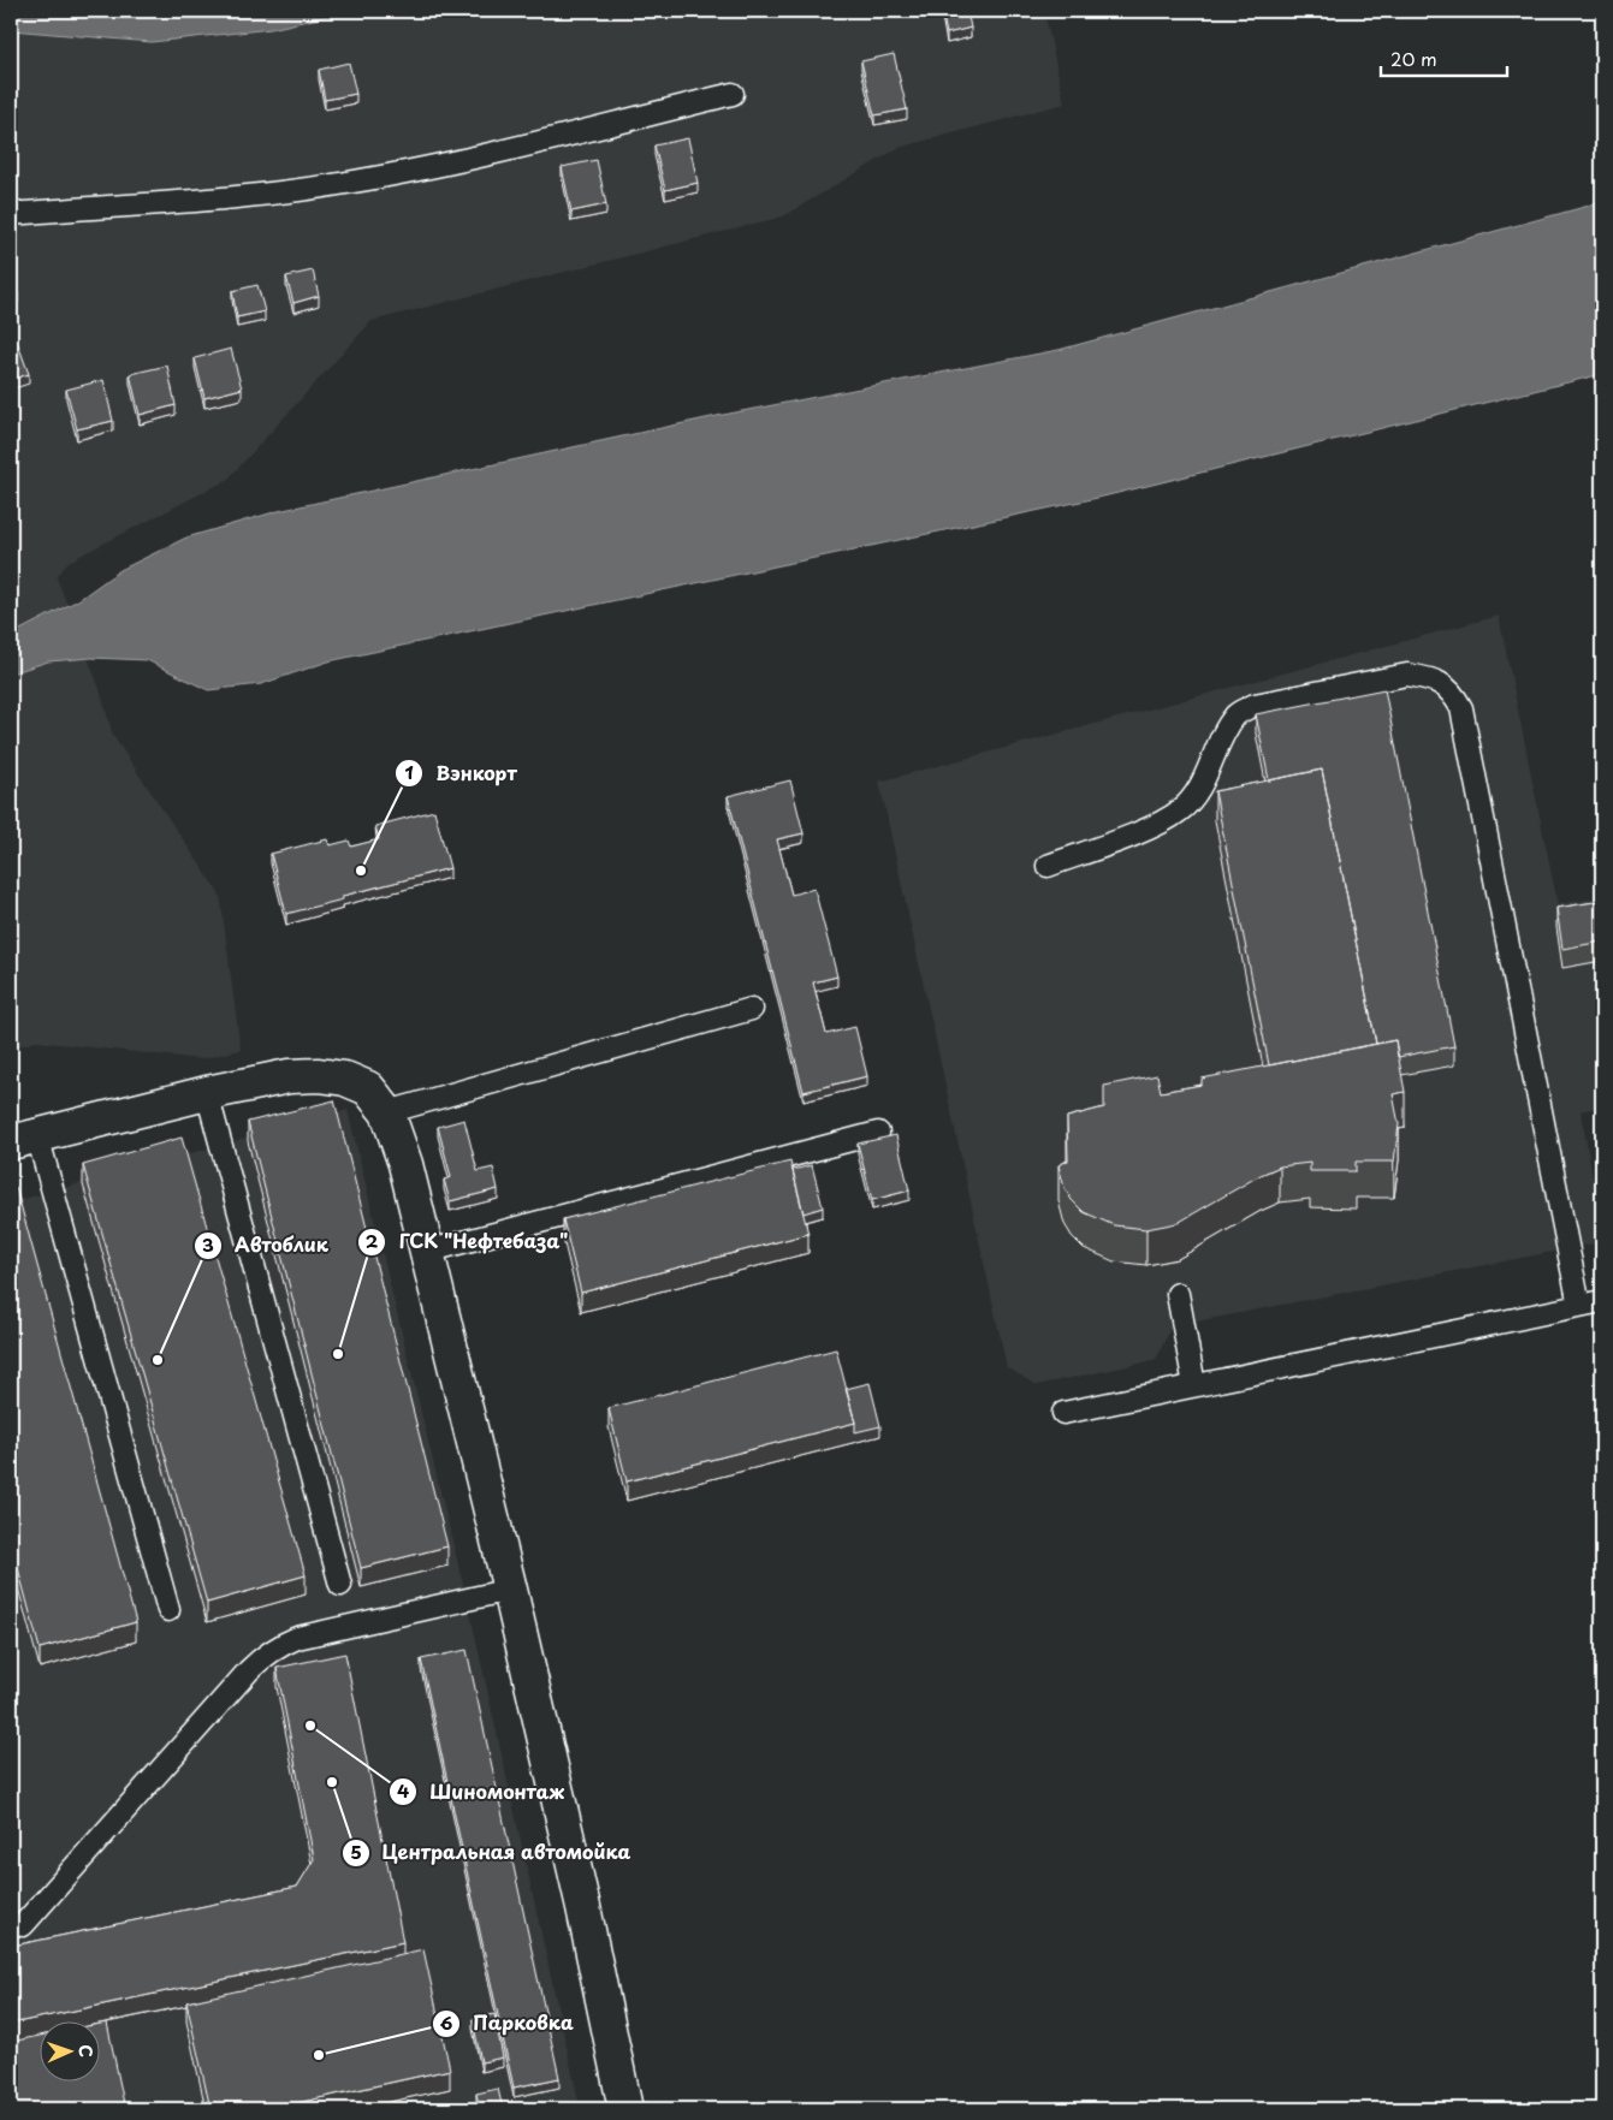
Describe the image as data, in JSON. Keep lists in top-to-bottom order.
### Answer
{
  "places": [
    "Вэнкорт",
    "ГСК \"Нефтебаза\"",
    "Автоблик",
    "Шиномонтаж",
    "Центральная автомойка",
    "Парковка"
  ],
  "scale_bar": "20 m",
  "north": "right"
}
